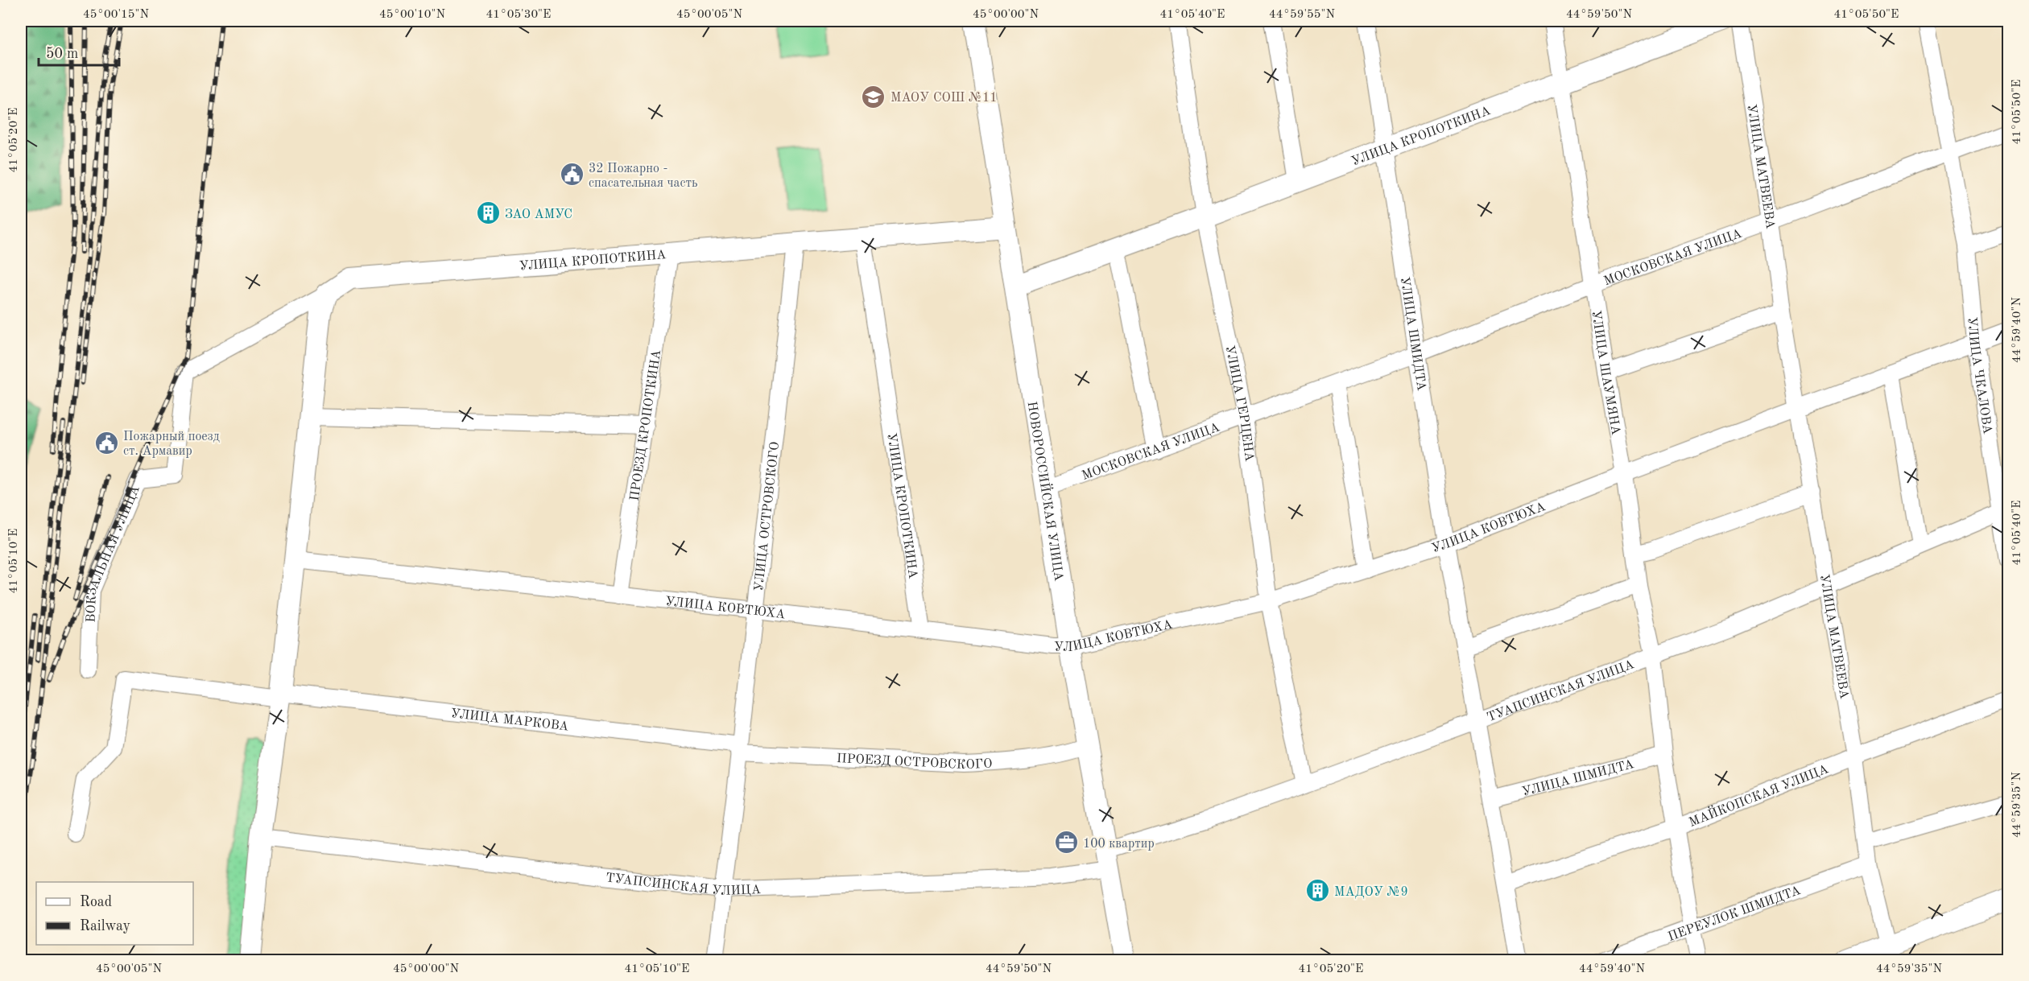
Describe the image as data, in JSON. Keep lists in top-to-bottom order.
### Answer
{
  "streets": {
    "main road": ["УЛИЦА КРОПОТКИНА", "НОВОРОССИЙСКАЯ УЛИЦА"],
    "street": [
      "УЛИЦА МАТВЕЕВА",
      "МОСКОВСКАЯ УЛИЦА",
      "УЛИЦА ШМИДТА",
      "УЛИЦА ШАУМЯНА",
      "УЛИЦА ЧКАЛОВА",
      "УЛИЦА ГЕРЦЕНА",
      "ПРОЕЗД КРОПОТКИНА",
      "УЛИЦА ОСТРОВСКОГО",
      "УЛИЦА КОВТЮХА",
      "ВОКЗАЛЬНАЯ УЛИЦА",
      "ТУАПСИНСКАЯ УЛИЦА",
      "УЛИЦА МАРКОВА",
      "ПРОЕЗД ОСТРОВСКОГО",
      "МАЙКОПСКАЯ УЛИЦА",
      "ПЕРЕУЛОК ШМИДТА"
    ]
  },
  "crossings": [
    ["УЛИЦА КРОПОТКИНА", "УЛИЦА ШМИДТА"],
    ["УЛИЦА КРОПОТКИНА", "УЛИЦА ШАУМЯНА"],
    ["УЛИЦА КРОПОТКИНА", "УЛИЦА ГЕРЦЕНА"],
    ["УЛИЦА КРОПОТКИНА", "ПРОЕЗД КРОПОТКИНА"],
    ["УЛИЦА КРОПОТКИНА", "НОВОРОССИЙСКАЯ УЛИЦА"],
    ["УЛИЦА КРОПОТКИНА", "УЛИЦА ОСТРОВСКОГО"],
    ["УЛИЦА КРОПОТКИНА", "УЛИЦА КОВТЮХА"],
    ["УЛИЦА КРОПОТКИНА", "ВОКЗАЛЬНАЯ УЛИЦА"],
    ["УЛИЦА МАТВЕЕВА", "МОСКОВСКАЯ УЛИЦА"],
    ["УЛИЦА МАТВЕЕВА", "УЛИЦА КОВТЮХА"],
    ["УЛИЦА МАТВЕЕВА", "ТУАПСИНСКАЯ УЛИЦА"],
    ["УЛИЦА МАТВЕЕВА", "МАЙКОПСКАЯ УЛИЦА"],
    ["УЛИЦА МАТВЕЕВА", "ПЕРЕУЛОК ШМИДТА"],
    ["МОСКОВСКАЯ УЛИЦА", "УЛИЦА ШМИДТА"],
    ["МОСКОВСКАЯ УЛИЦА", "УЛИЦА ШАУМЯНА"],
    ["МОСКОВСКАЯ УЛИЦА", "УЛИЦА ЧКАЛОВА"],
    ["МОСКОВСКАЯ УЛИЦА", "УЛИЦА ГЕРЦЕНА"],
    ["МОСКОВСКАЯ УЛИЦА", "НОВОРОССИЙСКАЯ УЛИЦА"],
    ["УЛИЦА ШМИДТА", "УЛИЦА ШАУМЯНА"],
    ["УЛИЦА ШМИДТА", "УЛИЦА КОВТЮХА"],
    ["УЛИЦА ШМИДТА", "ТУАПСИНСКАЯ УЛИЦА"],
    ["УЛИЦА ШМИДТА", "МАЙКОПСКАЯ УЛИЦА"],
    ["УЛИЦА ШАУМЯНА", "УЛИЦА КОВТЮХА"],
    ["УЛИЦА ШАУМЯНА", "ТУАПСИНСКАЯ УЛИЦА"],
    ["УЛИЦА ШАУМЯНА", "МАЙКОПСКАЯ УЛИЦА"],
    ["УЛИЦА ШАУМЯНА", "ПЕРЕУЛОК ШМИДТА"],
    ["УЛИЦА ЧКАЛОВА", "УЛИЦА КОВТЮХА"],
    ["УЛИЦА ЧКАЛОВА", "ТУАПСИНСКАЯ УЛИЦА"],
    ["УЛИЦА ГЕРЦЕНА", "УЛИЦА КОВТЮХА"],
    ["УЛИЦА ГЕРЦЕНА", "ТУАПСИНСКАЯ УЛИЦА"],
    ["ПРОЕЗД КРОПОТКИНА", "УЛИЦА КОВТЮХА"],
    ["НОВОРОССИЙСКАЯ УЛИЦА", "УЛИЦА КОВТЮХА"],
    ["НОВОРОССИЙСКАЯ УЛИЦА", "ТУАПСИНСКАЯ УЛИЦА"],
    ["НОВОРОССИЙСКАЯ УЛИЦА", "ПРОЕЗД ОСТРОВСКОГО"],
    ["УЛИЦА ОСТРОВСКОГО", "УЛИЦА КОВТЮХА"],
    ["УЛИЦА ОСТРОВСКОГО", "ТУАПСИНСКАЯ УЛИЦА"],
    ["УЛИЦА ОСТРОВСКОГО", "УЛИЦА МАРКОВА"],
    ["УЛИЦА ОСТРОВСКОГО", "ПРОЕЗД ОСТРОВСКОГО"],
    ["УЛИЦА МАРКОВА", "ПРОЕЗД ОСТРОВСКОГО"]
  ],
  "places": {
    "school or university": ["МАОУ СОШ №11"],
    "public building": ["32 Пожарно - спасательная часть", "Пожарный поезд ст. Армавир"],
    "building": ["ЗАО АМУС", "МАДОУ №9"],
    "office": ["100 квартир"]
  },
  "legend": ["Road", "Railway"],
  "scale_bar": "50 m",
  "coordinates": [
    "45°00'15\"N",
    "45°00'10\"N",
    "41°05'30\"E",
    "45°00'05\"N",
    "45°00'00\"N",
    "41°05'40\"E",
    "44°59'55\"N",
    "44°59'50\"N",
    "41°05'50\"E",
    "41°05'20\"E",
    "44°59'40\"N",
    "41°05'10\"E",
    "44°59'35\"N"
  ]
}
